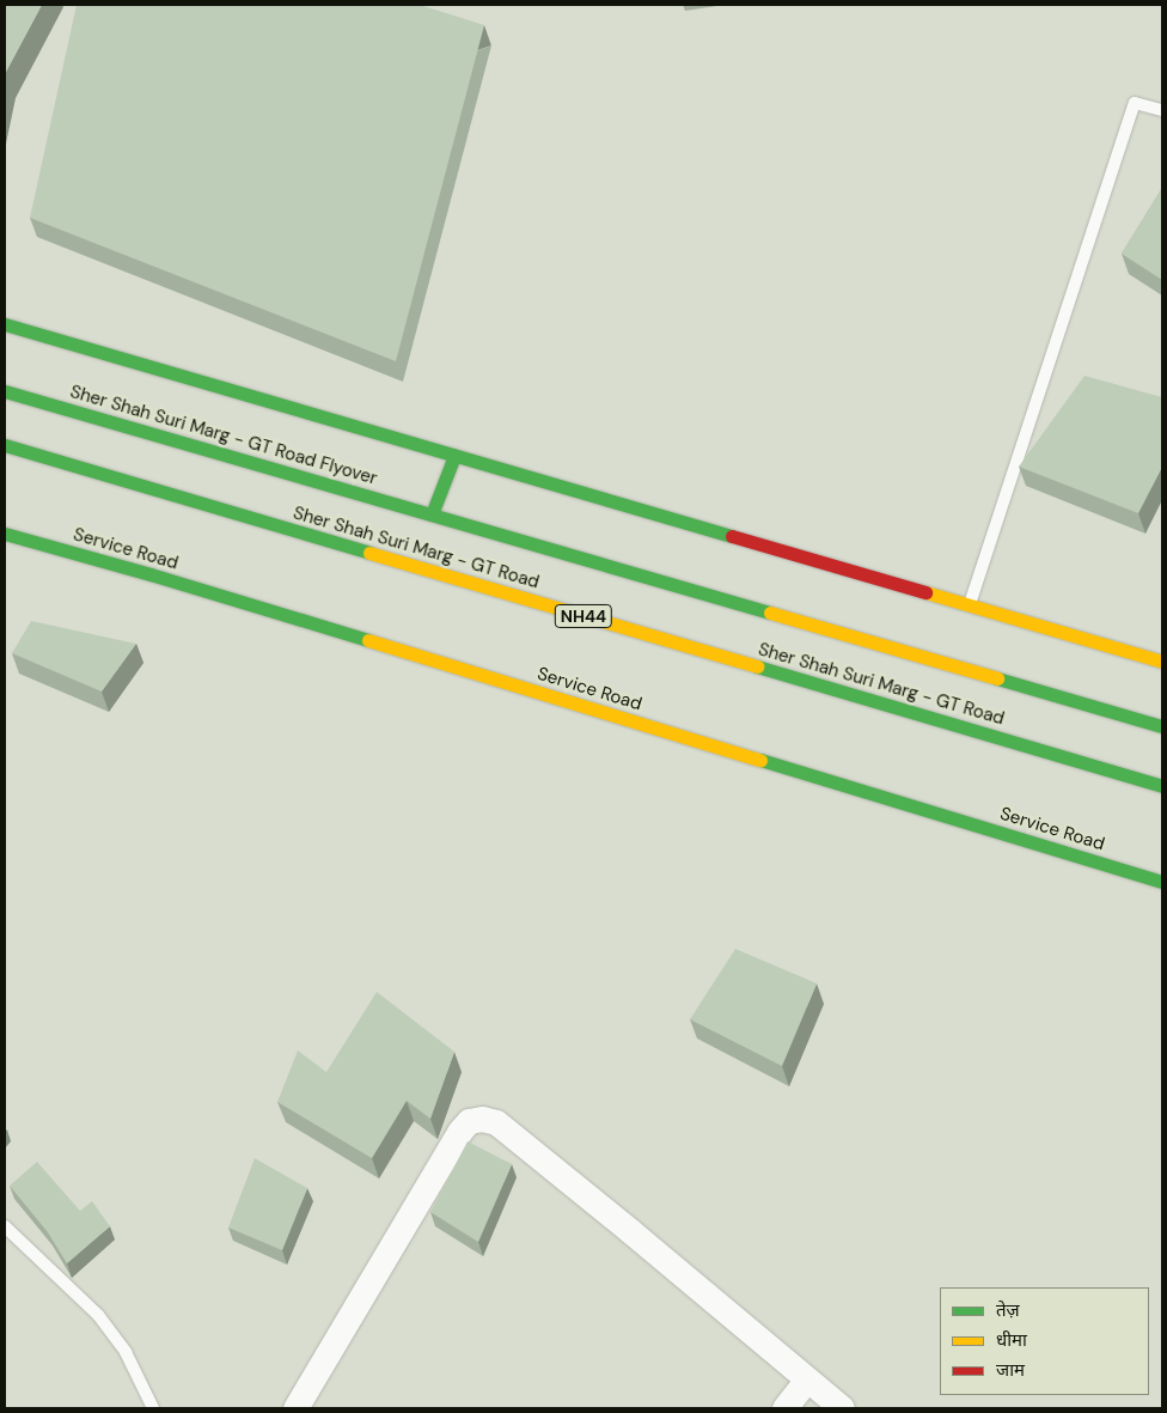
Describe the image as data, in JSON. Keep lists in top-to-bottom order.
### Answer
{
  "streets": {
    "main road": [
      "Sher Shah Suri Marg - GT Road Flyover",
      "Sher Shah Suri Marg - GT Road",
      "Service Road",
      "NH44"
    ]
  },
  "crossings": [
    ["Sher Shah Suri Marg - GT Road Flyover", "Sher Shah Suri Marg - GT Road"]
  ],
  "legend": ["तेज़", "धीमा", "जाम"]
}
